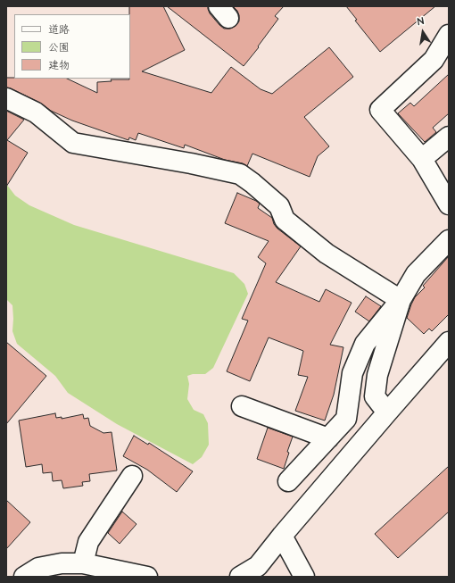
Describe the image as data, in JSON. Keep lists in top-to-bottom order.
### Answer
{
  "legend": ["道路", "公園", "建物"],
  "north": "top"
}
